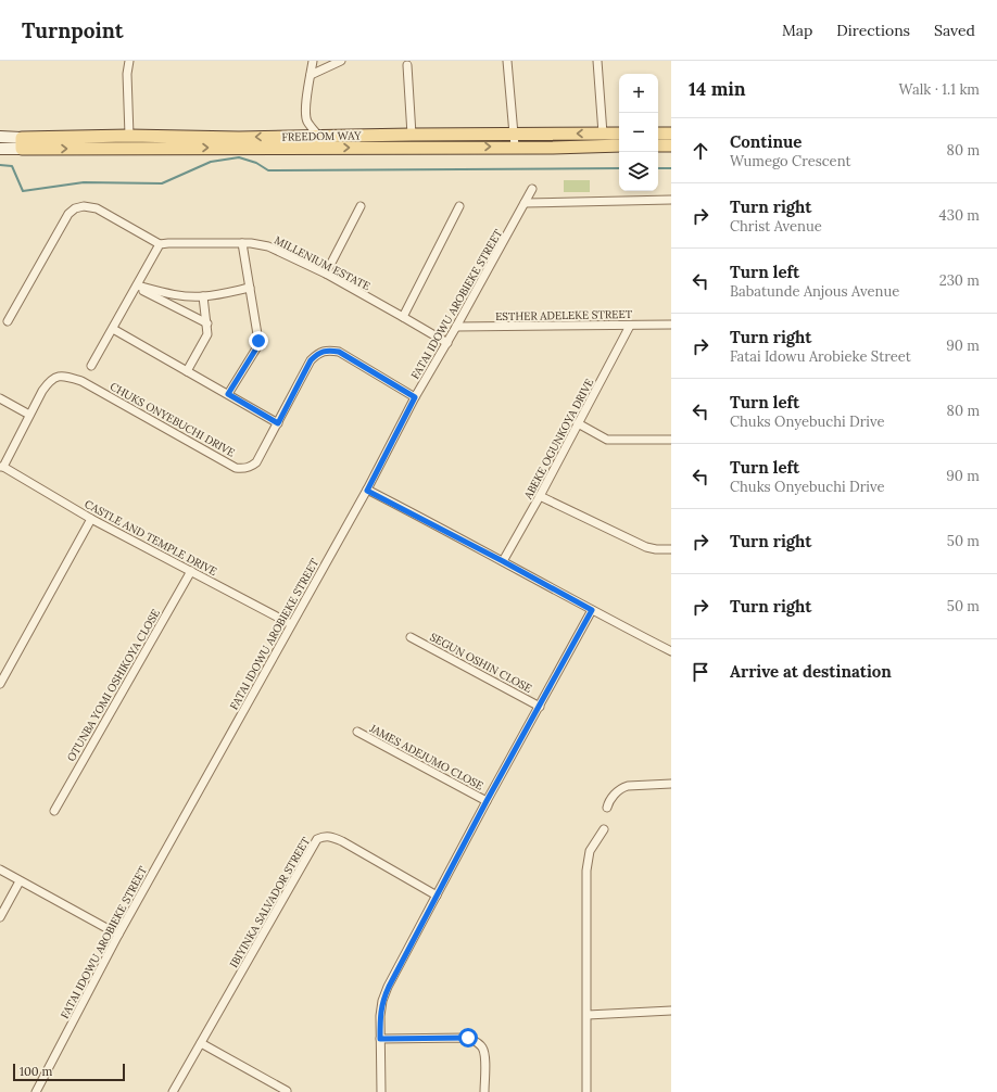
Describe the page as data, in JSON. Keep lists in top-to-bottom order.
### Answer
{
  "streets": {
    "main road": ["FREEDOM WAY"],
    "street": [
      "MILLENIUM ESTATE",
      "FATAI IDOWU AROBIEKE STREET",
      "ESTHER ADELEKE STREET",
      "CHUKS ONYEBUCHI DRIVE",
      "ABEKE OGUNKOYA DRIVE",
      "CASTLE AND TEMPLE DRIVE",
      "SEGUN OSHIN CLOSE",
      "OTUNBA YOMI OSHIKOYA CLOSE",
      "JAMES ADEJUMO CLOSE",
      "IBIYINKA SALVADOR STREET"
    ]
  },
  "crossings": [
    ["MILLENIUM ESTATE", "FATAI IDOWU AROBIEKE STREET"],
    ["FATAI IDOWU AROBIEKE STREET", "ESTHER ADELEKE STREET"],
    ["FATAI IDOWU AROBIEKE STREET", "CHUKS ONYEBUCHI DRIVE"],
    ["FATAI IDOWU AROBIEKE STREET", "CASTLE AND TEMPLE DRIVE"],
    ["ESTHER ADELEKE STREET", "ABEKE OGUNKOYA DRIVE"],
    ["CHUKS ONYEBUCHI DRIVE", "CASTLE AND TEMPLE DRIVE"],
    ["CASTLE AND TEMPLE DRIVE", "OTUNBA YOMI OSHIKOYA CLOSE"]
  ],
  "scale_bar": "100 m",
  "page": {
    "header": "Turnpoint",
    "nav": ["Map", "Directions", "Saved"],
    "heading": ["14 min", "Walk · 1.1 km"],
    "map_buttons": ["+", "−"],
    "list": [
      ["Continue", "Wumego Crescent", "80 m"],
      ["Turn right", "Christ Avenue", "430 m"],
      ["Turn left", "Babatunde Anjous Avenue", "230 m"],
      ["Turn right", "Fatai Idowu Arobieke Street", "90 m"],
      ["Turn left", "Chuks Onyebuchi Drive", "80 m"],
      ["Turn left", "Chuks Onyebuchi Drive", "90 m"],
      ["Turn right", "50 m"],
      ["Turn right", "50 m"],
      "Arrive at destination"
    ],
    "scale": "100 m"
  }
}
